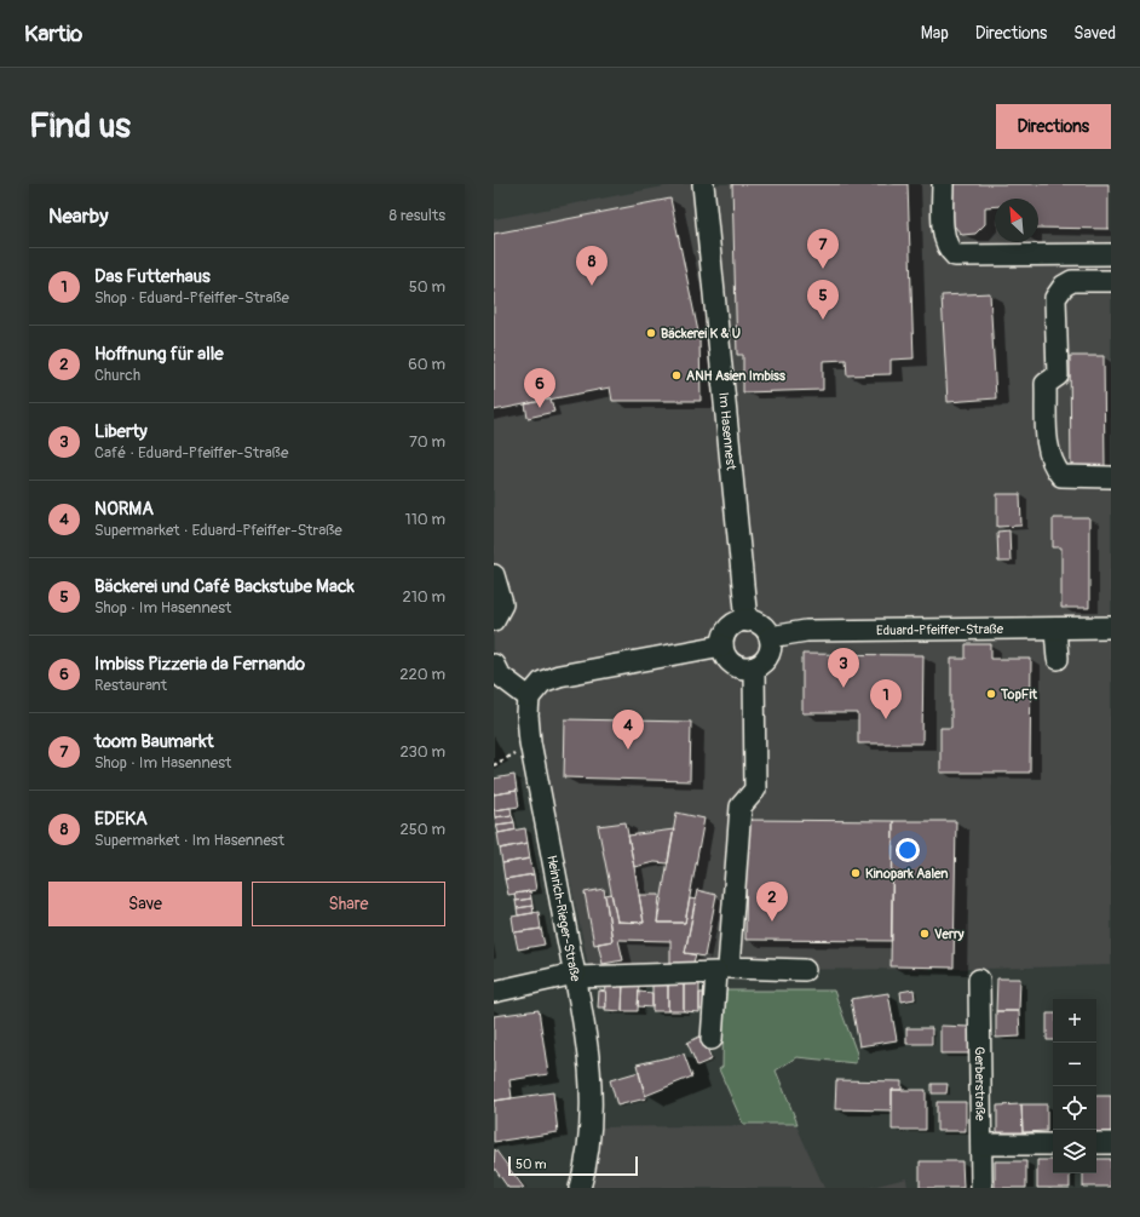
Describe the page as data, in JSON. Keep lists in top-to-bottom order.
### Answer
{
  "streets": {
    "street": [
      "Im Hasennest",
      "Eduard-Pfeiffer-Straße",
      "Heinrich-Rieger-Straße",
      "Gerberstraße"
    ]
  },
  "crossings": [
    ["Im Hasennest", "Eduard-Pfeiffer-Straße"]
  ],
  "places": [
    "Bäckerei K & U",
    "ANH Asien Imbiss",
    "TopFit",
    "Kinopark Aalen",
    "Verry"
  ],
  "scale_bar": "50 m",
  "north": "top left",
  "page": {
    "header": "Kartio",
    "nav": ["Map", "Directions", "Saved"],
    "buttons": [
      "Directions",
      ["Save", "Share"]
    ],
    "title": "Find us",
    "heading": ["Nearby", "8 results"],
    "pins": [
      "7",
      "8",
      "5",
      "6",
      "3",
      "1",
      "4",
      "2"
    ],
    "list": [
      {
        "mark": "1",
        "name": "Das Futterhaus",
        "note": "Shop · Eduard-Pfeiffer-Straße",
        "value": "50 m"
      },
      {
        "mark": "2",
        "name": "Hoffnung für alle",
        "note": "Church",
        "value": "60 m"
      },
      {
        "mark": "3",
        "name": "Liberty",
        "note": "Café · Eduard-Pfeiffer-Straße",
        "value": "70 m"
      },
      {
        "mark": "4",
        "name": "NORMA",
        "note": "Supermarket · Eduard-Pfeiffer-Straße",
        "value": "110 m"
      },
      {
        "mark": "5",
        "name": "Bäckerei und Café Backstube Mack",
        "note": "Shop · Im Hasennest",
        "value": "210 m"
      },
      {
        "mark": "6",
        "name": "Imbiss Pizzeria da Fernando",
        "note": "Restaurant",
        "value": "220 m"
      },
      {
        "mark": "7",
        "name": "toom Baumarkt",
        "note": "Shop · Im Hasennest",
        "value": "230 m"
      },
      {
        "mark": "8",
        "name": "EDEKA",
        "note": "Supermarket · Im Hasennest",
        "value": "250 m"
      }
    ],
    "map_buttons": ["+", "−"],
    "scale": "50 m"
  }
}
